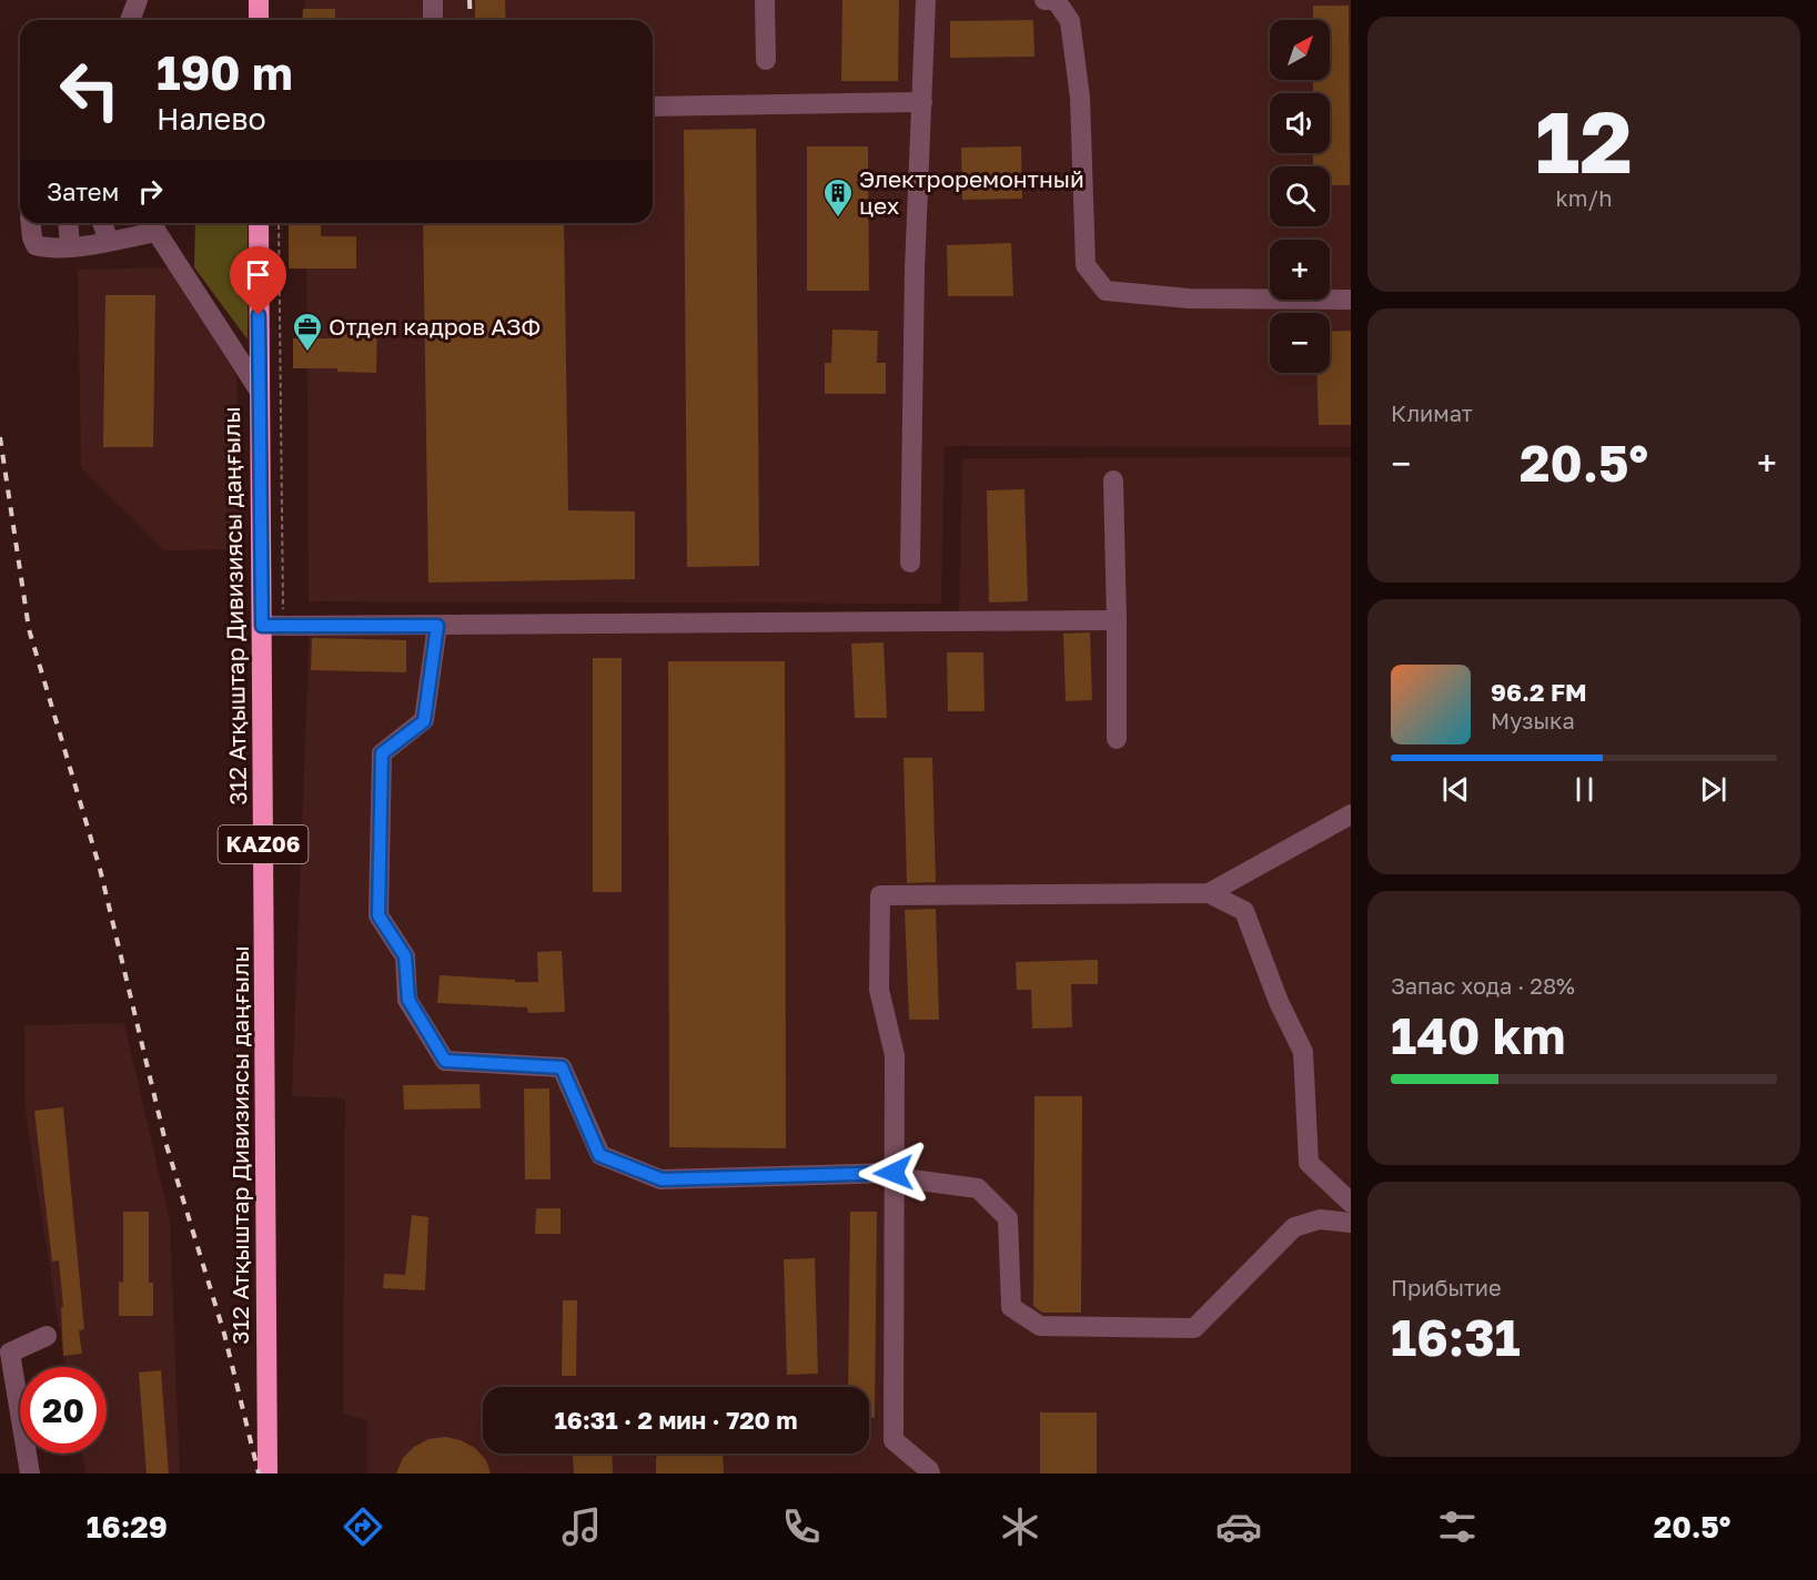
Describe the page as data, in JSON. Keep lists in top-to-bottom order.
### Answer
{
  "streets": {
    "highway": ["312 Атқыштар Дивизиясы даңғылы", "KАZ06"]
  },
  "places": {
    "building": ["Электроремонтный цех"],
    "office": ["Отдел кадров АЗФ"]
  },
  "north": "top right",
  "page": {
    "tile": [
      ["12", "km/h"],
      "Климат",
      ["Запас хода · 28%", "140 km"],
      ["Прибытие", "16:31"]
    ],
    "map_buttons": ["+", "−"],
    "turn": ["190 m", "Налево"],
    "then": "Затем",
    "heat": ["−", "20.5°", "+"],
    "song": ["96.2 FM", "Музыка"],
    "limit": "20",
    "trip": "16:31 · 2 мин · 720 m",
    "tabs": ["16:29", "20.5°"]
  }
}
